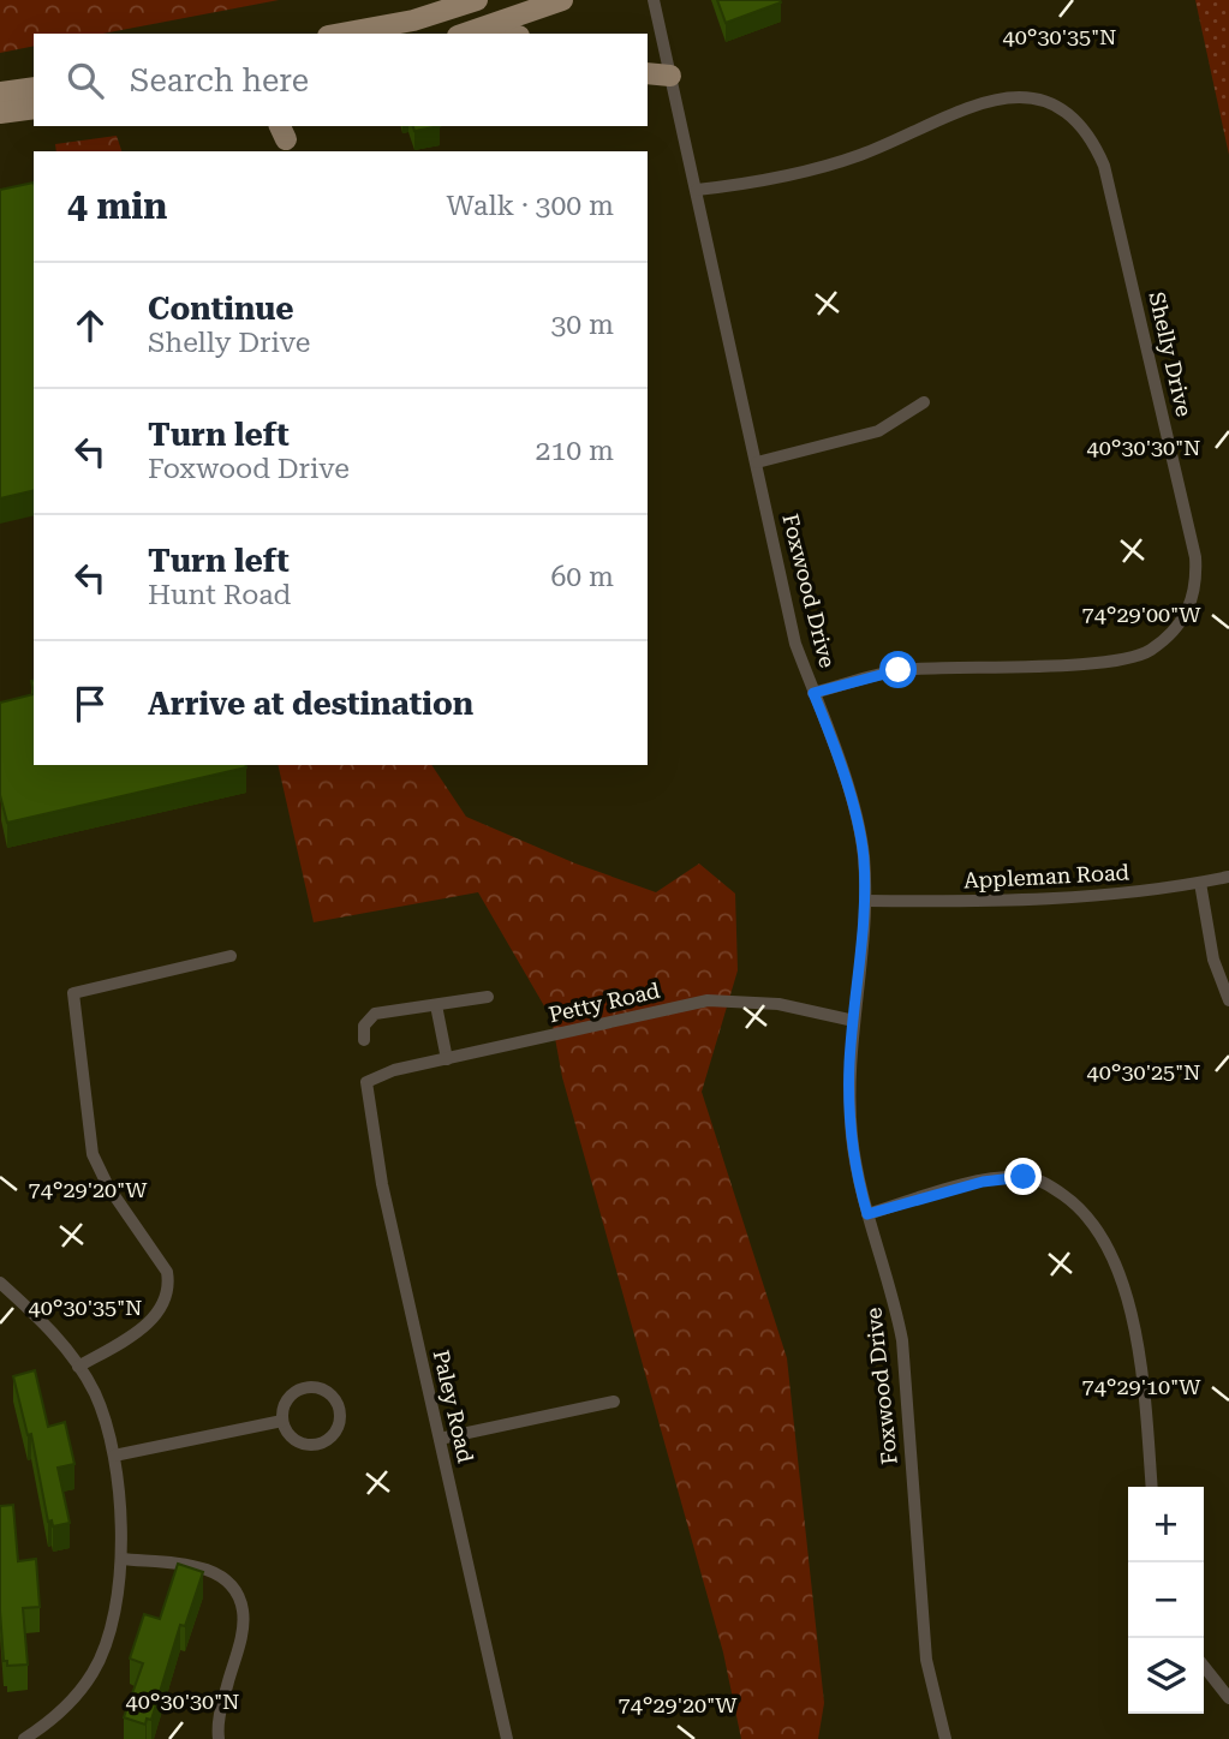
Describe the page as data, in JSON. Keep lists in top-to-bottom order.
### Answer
{
  "streets": {
    "street": [
      "Shelly Drive",
      "Foxwood Drive",
      "Appleman Road",
      "Petty Road",
      "Paley Road"
    ]
  },
  "crossings": [
    ["Shelly Drive", "Foxwood Drive"],
    ["Foxwood Drive", "Appleman Road"],
    ["Foxwood Drive", "Petty Road"],
    ["Petty Road", "Paley Road"]
  ],
  "page": {
    "search": "Search here",
    "heading": ["4 min", "Walk · 300 m"],
    "list": [
      ["Continue", "Shelly Drive", "30 m"],
      ["Turn left", "Foxwood Drive", "210 m"],
      ["Turn left", "Hunt Road", "60 m"],
      "Arrive at destination"
    ],
    "map_buttons": ["+", "−"]
  },
  "coordinates": [
    "40°30'35\"N",
    "40°30'30\"N",
    "74°29'00\"W",
    "40°30'25\"N",
    "74°29'20\"W",
    "74°29'10\"W"
  ]
}
